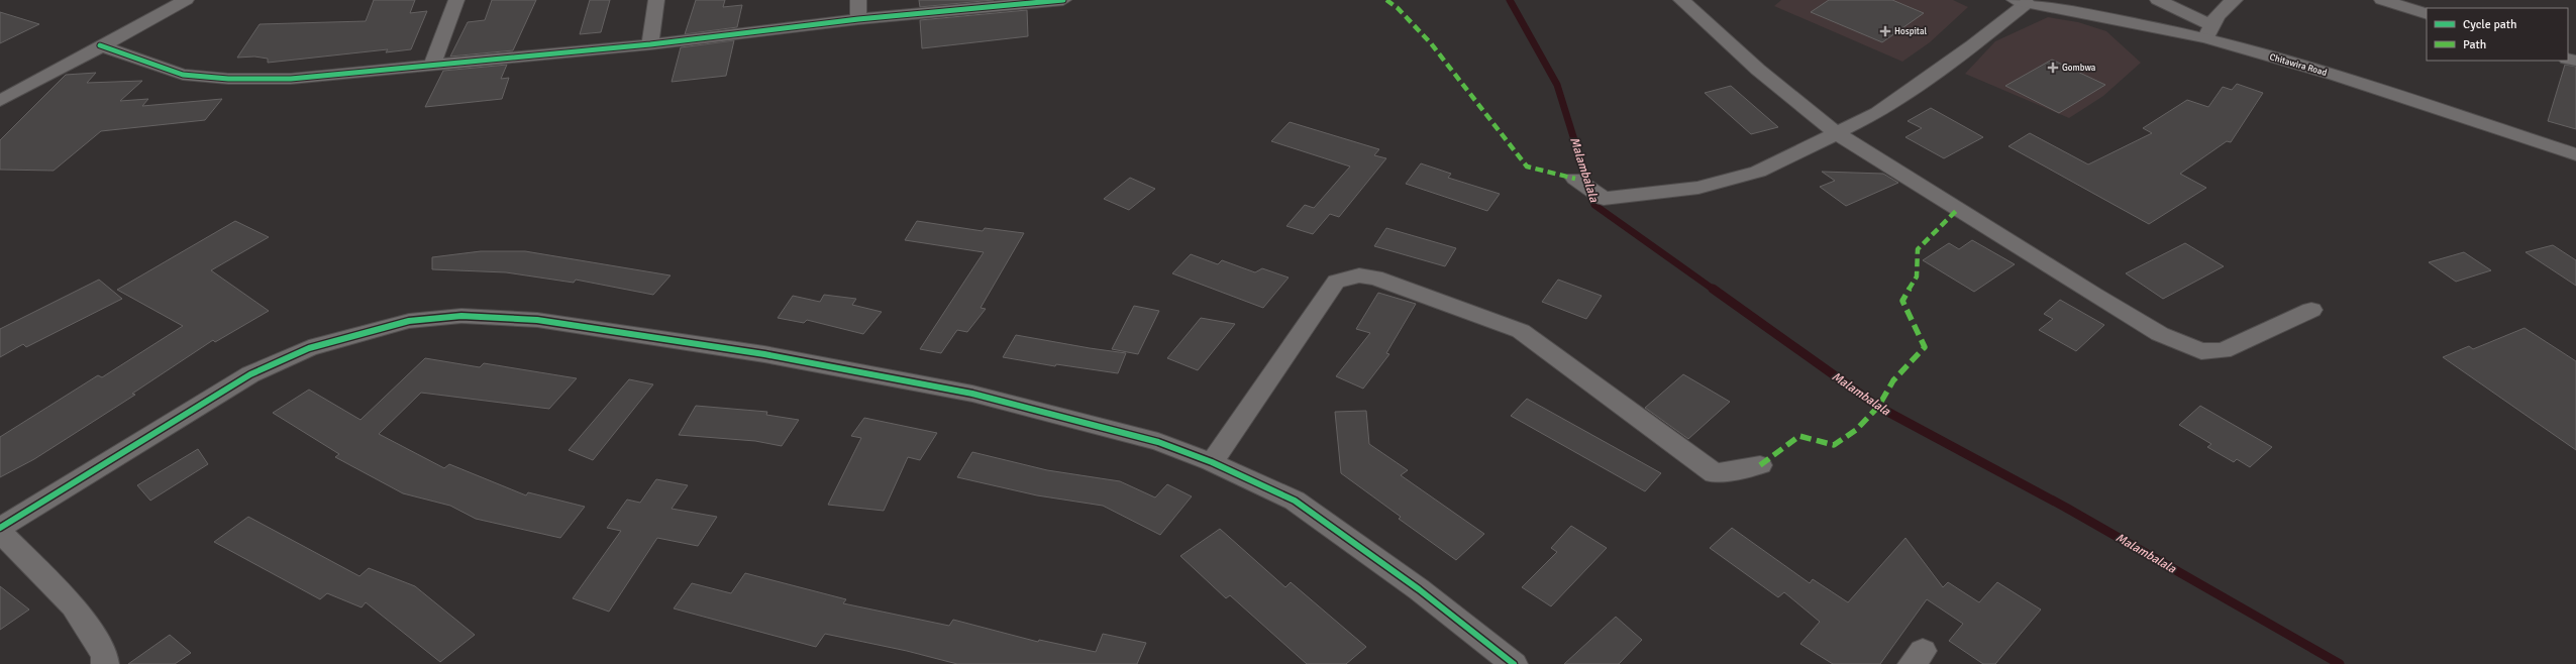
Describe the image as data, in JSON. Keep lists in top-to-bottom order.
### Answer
{
  "streets": {
    "street": ["Chitawira Road"]
  },
  "water": ["Malambalala"],
  "places": {
    "health": ["Hospital", "Gombwa"]
  },
  "legend": ["Cycle path", "Path"]
}
